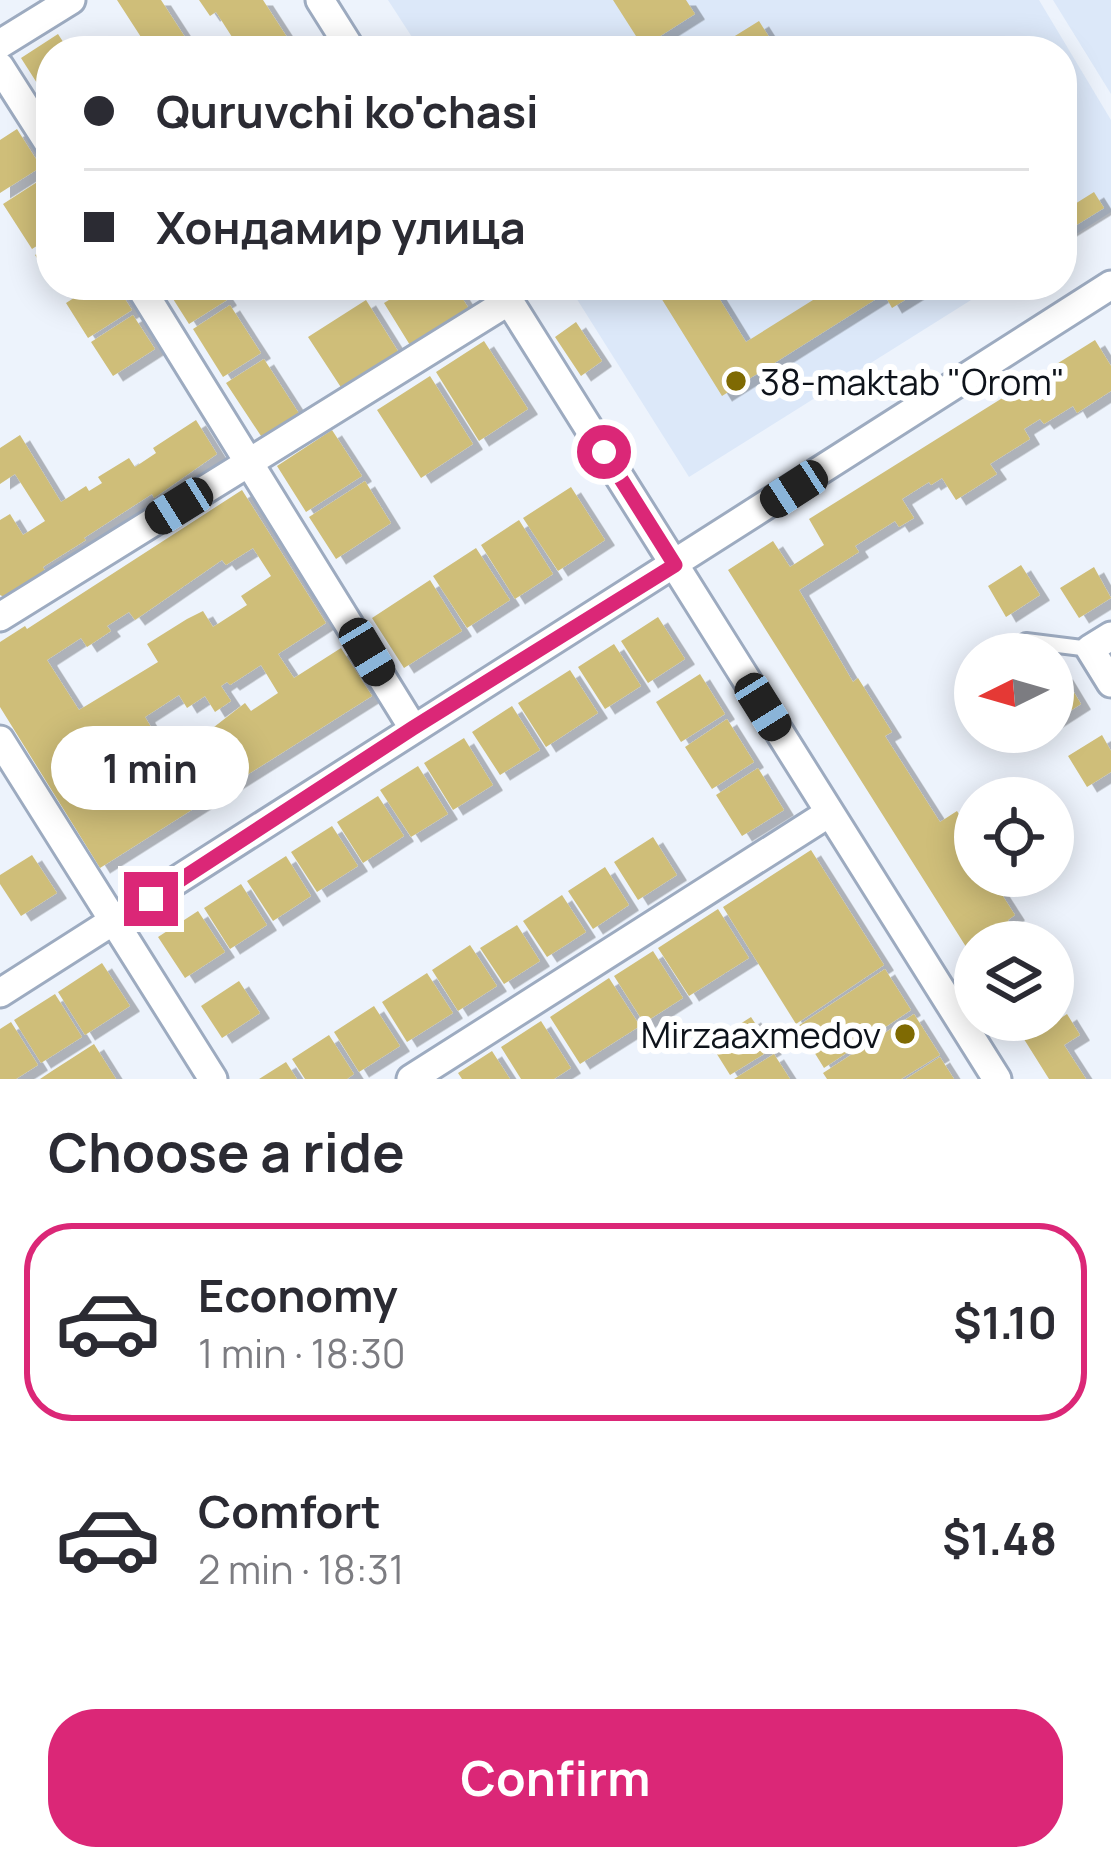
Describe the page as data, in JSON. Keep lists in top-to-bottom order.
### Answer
{
  "places": ["38-maktab \"Orom\"", "Mirzaaxmedov"],
  "north": "left",
  "page": {
    "banner": ["Quruvchi ko'chasi", "Хондамир улица"],
    "bubble": "1 min",
    "heading": "Choose a ride",
    "list": [
      {
        "name": "Economy",
        "note": "1 min · 18:30",
        "value": "$1.10"
      },
      {
        "name": "Comfort",
        "note": "2 min · 18:31",
        "value": "$1.48"
      }
    ],
    "buttons": "Confirm"
  }
}
